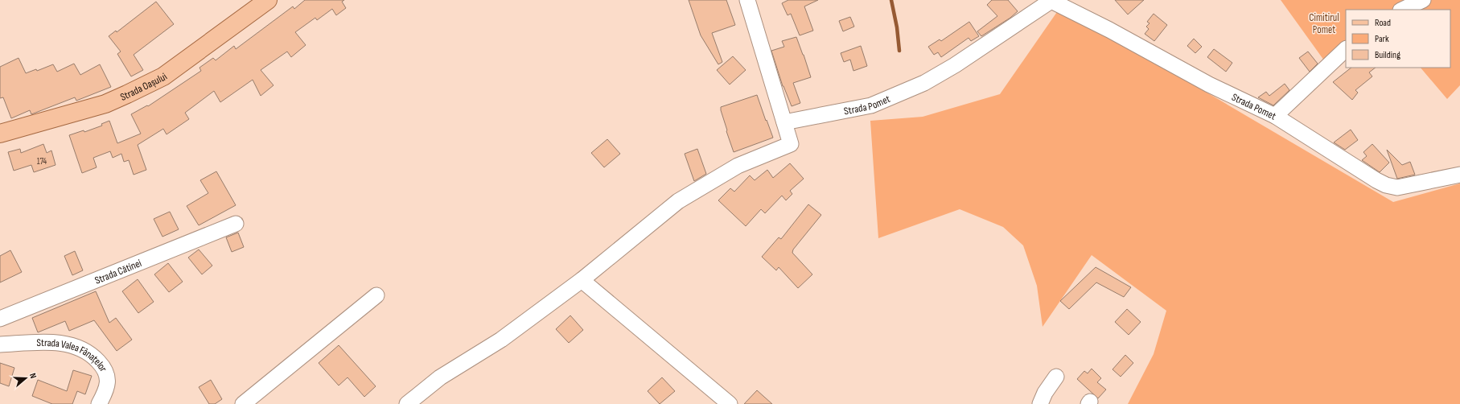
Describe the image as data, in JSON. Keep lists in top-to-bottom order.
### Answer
{
  "streets": {
    "main road": ["Strada Oașului"],
    "street": ["Strada Pomet", "Strada Cătinei", "Strada Valea Fânațelor"]
  },
  "parks": ["Cimitirul Pomet"],
  "house_numbers": ["174"],
  "legend": ["Road", "Park", "Building"],
  "north": "right"
}
